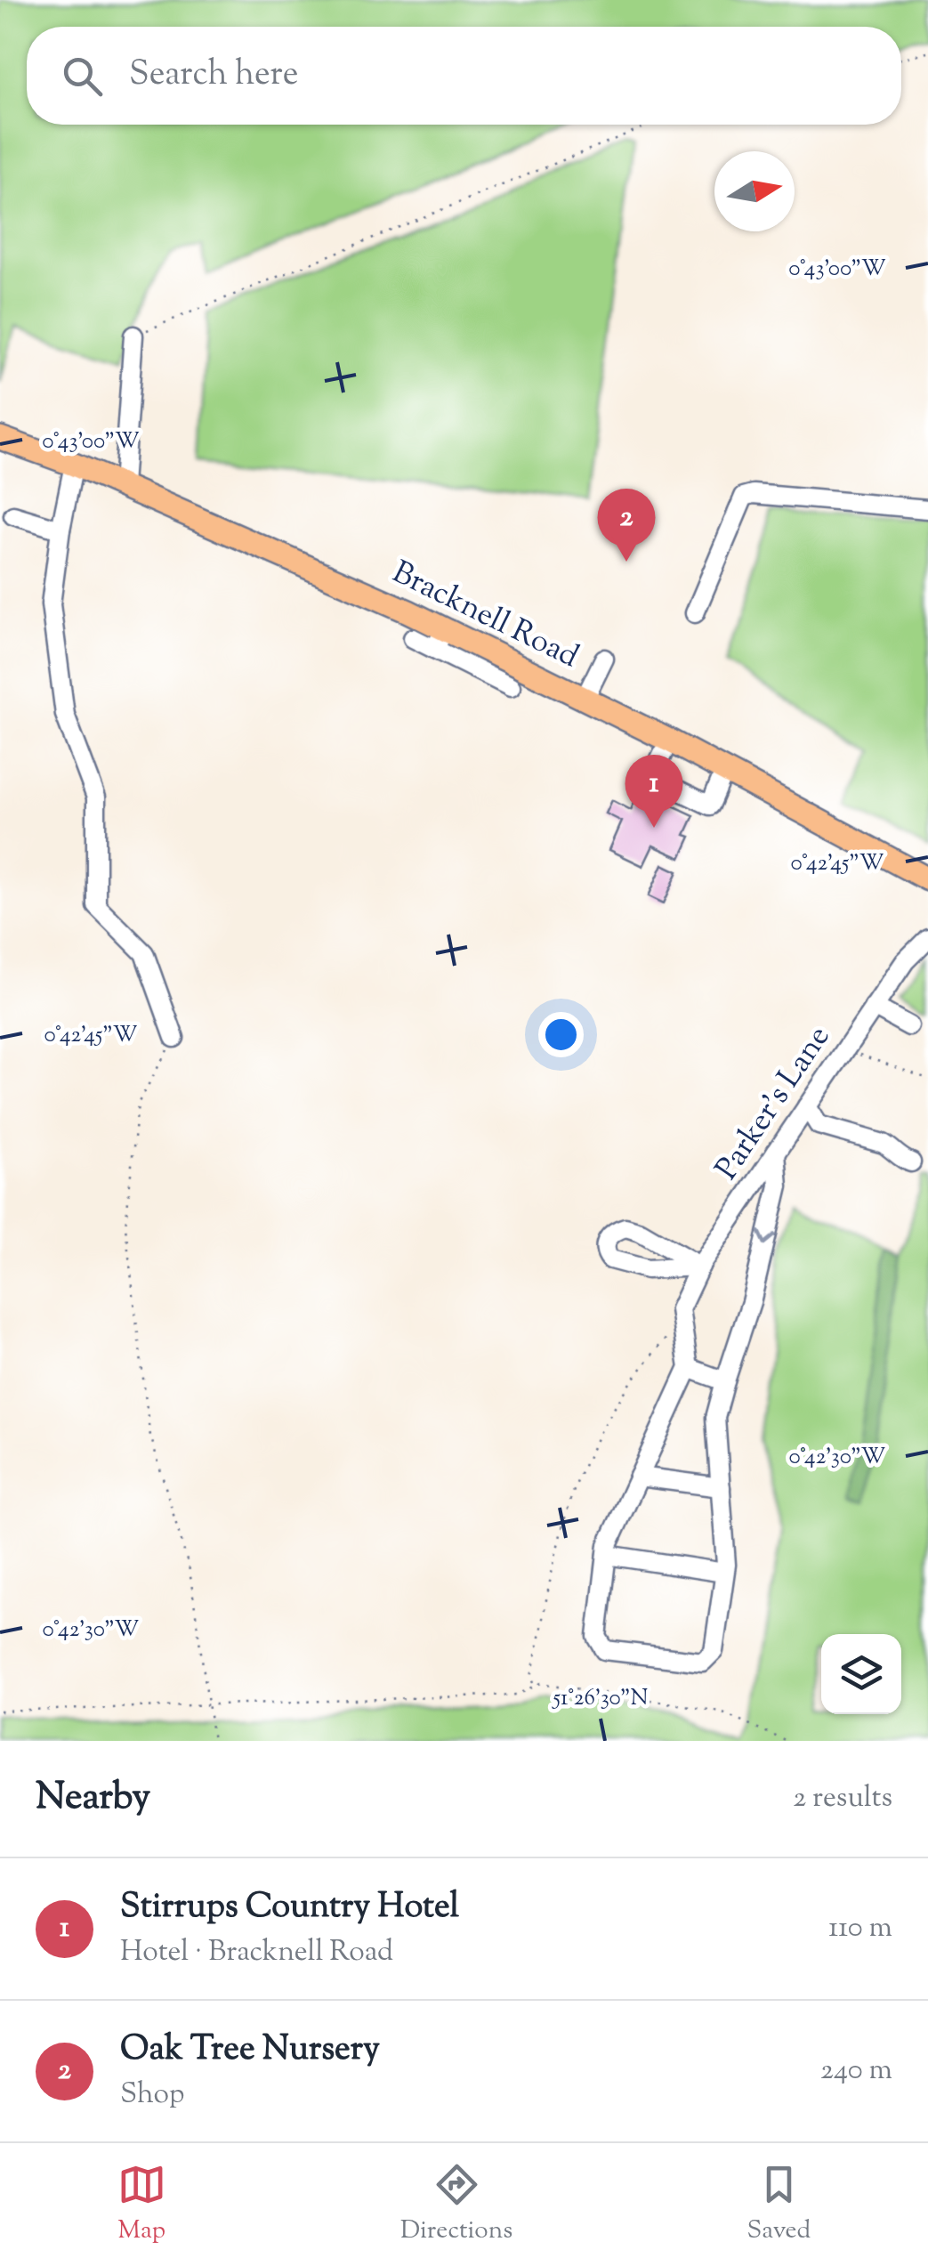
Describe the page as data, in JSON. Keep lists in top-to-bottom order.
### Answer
{
  "streets": {
    "main road": ["Bracknell Road"],
    "street": ["Parker's Lane"]
  },
  "north": "right",
  "page": {
    "search": "Search here",
    "pins": ["2", "1"],
    "heading": ["Nearby", "2 results"],
    "list": [
      {
        "mark": "1",
        "name": "Stirrups Country Hotel",
        "note": "Hotel · Bracknell Road",
        "value": "110 m"
      },
      {
        "mark": "2",
        "name": "Oak Tree Nursery",
        "note": "Shop",
        "value": "240 m"
      }
    ],
    "nav": ["Map", "Directions", "Saved"]
  },
  "coordinates": [
    "0°43'00\"W",
    "0°42'45\"W",
    "0°42'30\"W",
    "51°26'30\"N"
  ]
}
